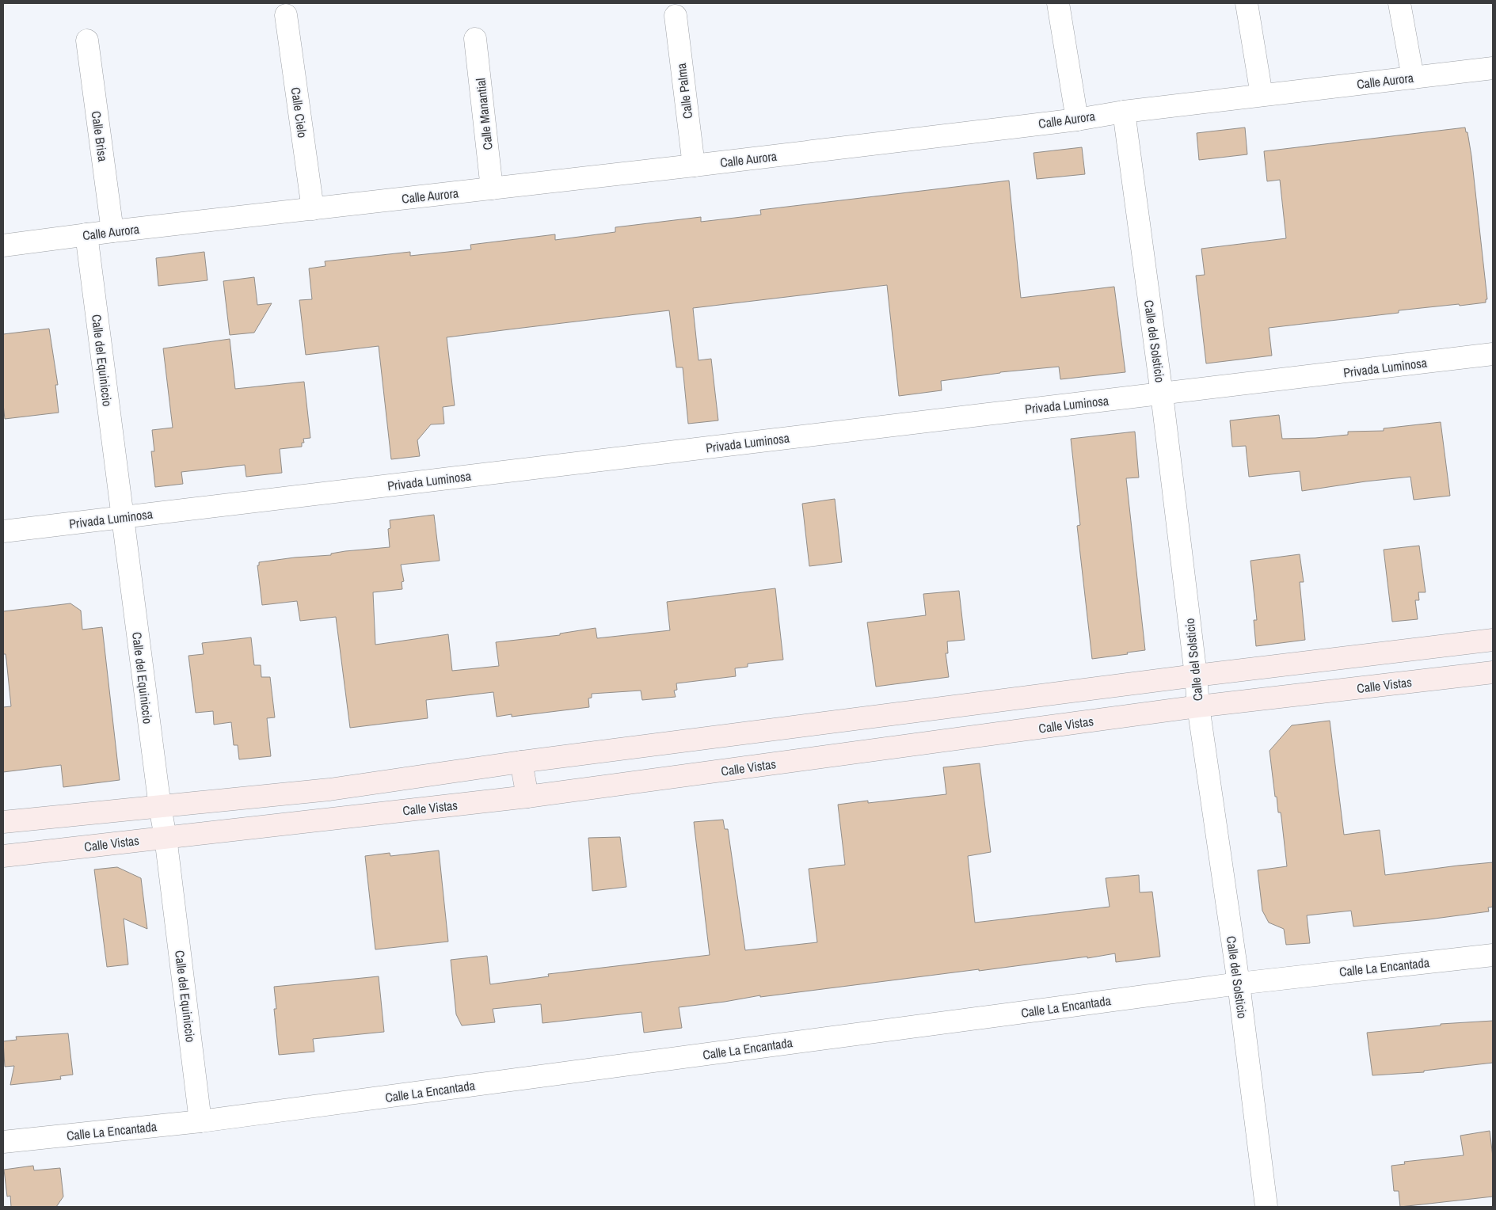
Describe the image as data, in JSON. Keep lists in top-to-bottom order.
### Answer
{
  "streets": {
    "street": [
      "Calle Aurora",
      "Calle Palma",
      "Calle Cielo",
      "Calle Manantial",
      "Calle Brisa",
      "Calle del Solsticio",
      "Calle del Equiniccio",
      "Privada Luminosa",
      "Calle Vistas",
      "Calle La Encantada"
    ]
  },
  "crossings": [
    ["Calle Aurora", "Calle Palma"],
    ["Calle Aurora", "Calle Cielo"],
    ["Calle Aurora", "Calle Manantial"],
    ["Calle Aurora", "Calle Brisa"],
    ["Calle Aurora", "Calle del Solsticio"],
    ["Calle Aurora", "Calle del Equiniccio"],
    ["Calle del Solsticio", "Privada Luminosa"],
    ["Calle del Solsticio", "Calle Vistas"],
    ["Calle del Solsticio", "Calle La Encantada"],
    ["Calle del Equiniccio", "Privada Luminosa"],
    ["Calle del Equiniccio", "Calle Vistas"],
    ["Calle del Equiniccio", "Calle La Encantada"]
  ]
}
